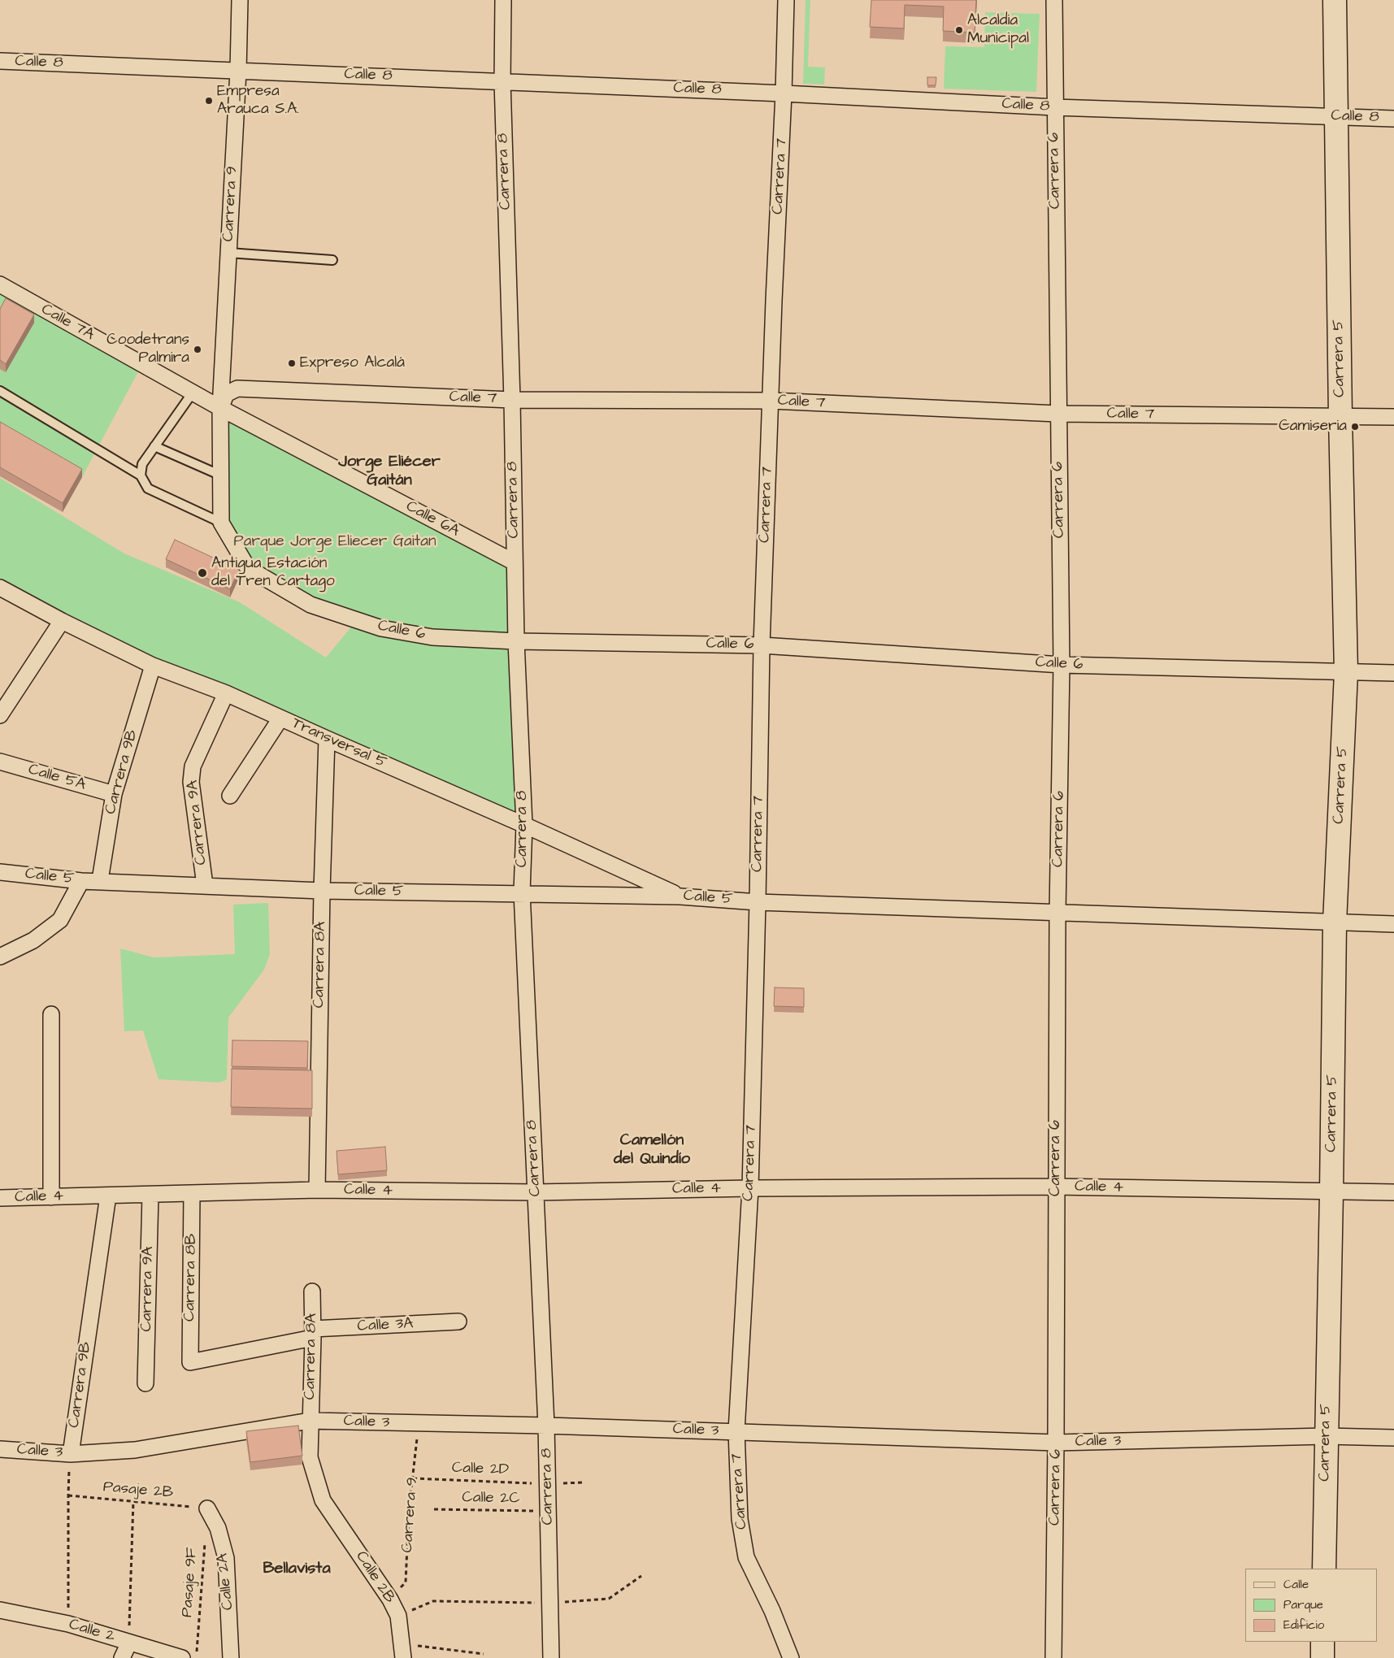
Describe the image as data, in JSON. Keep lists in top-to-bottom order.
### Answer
{
  "streets": {
    "main road": ["Carrera 5"],
    "street": [
      "Calle 8",
      "Carrera 6",
      "Carrera 8",
      "Carrera 7",
      "Carrera 9",
      "Calle 7A",
      "Calle 7",
      "Calle 6A",
      "Calle 6",
      "Transversal 5",
      "Carrera 9B",
      "Calle 5A",
      "Carrera 9A",
      "Calle 5",
      "Carrera 8A",
      "Calle 4",
      "Carrera 8B",
      "Calle 3A",
      "Calle 3",
      "Calle 2B",
      "Calle 2A",
      "Calle 2"
    ],
    "path": [
      "Calle 2D",
      "Pasaje 2B",
      "Calle 2C",
      "Pasaje 9F"
    ]
  },
  "crossings": [
    ["Calle 8", "Carrera 6"],
    ["Calle 8", "Carrera 8"],
    ["Calle 8", "Carrera 7"],
    ["Calle 8", "Carrera 9"],
    ["Calle 8", "Carrera 5"],
    ["Carrera 6", "Calle 7"],
    ["Carrera 6", "Calle 6"],
    ["Carrera 6", "Calle 5"],
    ["Carrera 6", "Calle 4"],
    ["Carrera 6", "Calle 3"],
    ["Carrera 8", "Calle 7"],
    ["Carrera 8", "Calle 6A"],
    ["Carrera 8", "Calle 6"],
    ["Carrera 8", "Transversal 5"],
    ["Carrera 8", "Calle 5"],
    ["Carrera 8", "Calle 4"],
    ["Carrera 8", "Calle 3"],
    ["Carrera 8", "Calle 2D"],
    ["Carrera 8", "Calle 2C"],
    ["Carrera 8", "Calle 2B"],
    ["Carrera 7", "Calle 7"],
    ["Carrera 7", "Calle 6"],
    ["Carrera 7", "Calle 5"],
    ["Carrera 7", "Calle 4"],
    ["Carrera 7", "Calle 3"],
    ["Carrera 9", "Calle 7A"],
    ["Carrera 9", "Calle 7"],
    ["Carrera 9", "Calle 6A"],
    ["Carrera 9", "Calle 3"],
    ["Carrera 9", "Calle 2D"],
    ["Carrera 9", "Calle 2B"],
    ["Calle 7A", "Calle 7"],
    ["Calle 7A", "Calle 6A"],
    ["Carrera 5", "Calle 7"],
    ["Carrera 5", "Calle 6"],
    ["Carrera 5", "Calle 5"],
    ["Carrera 5", "Calle 4"],
    ["Carrera 5", "Calle 3"],
    ["Calle 7", "Calle 6A"],
    ["Transversal 5", "Carrera 9B"],
    ["Transversal 5", "Carrera 9A"],
    ["Transversal 5", "Calle 5"],
    ["Transversal 5", "Carrera 8A"],
    ["Carrera 9B", "Calle 5A"],
    ["Carrera 9B", "Calle 5"],
    ["Carrera 9B", "Calle 4"],
    ["Carrera 9B", "Calle 3"],
    ["Carrera 9A", "Calle 5"],
    ["Carrera 9A", "Calle 4"],
    ["Calle 5", "Carrera 8A"],
    ["Carrera 8A", "Calle 4"],
    ["Carrera 8A", "Calle 3A"],
    ["Carrera 8A", "Calle 3"],
    ["Carrera 8A", "Calle 2B"],
    ["Calle 4", "Carrera 8B"],
    ["Carrera 8B", "Calle 3A"],
    ["Calle 3", "Calle 2B"],
    ["Pasaje 2B", "Calle 2A"]
  ],
  "districts": ["Jorge Eliécer Gaitán", "Camellón del Quindío", "Bellavista"],
  "parks": ["Parque Jorge Eliecer Gaitan"],
  "places": [
    "Alcaldia Municipal",
    "Empresa Arauca S.A.",
    "Coodetrans Palmira",
    "Expreso Alcalá",
    "Camiseria",
    "Antigua Estación del Tren Cartago"
  ],
  "legend": ["Calle", "Parque", "Edificio"]
}
